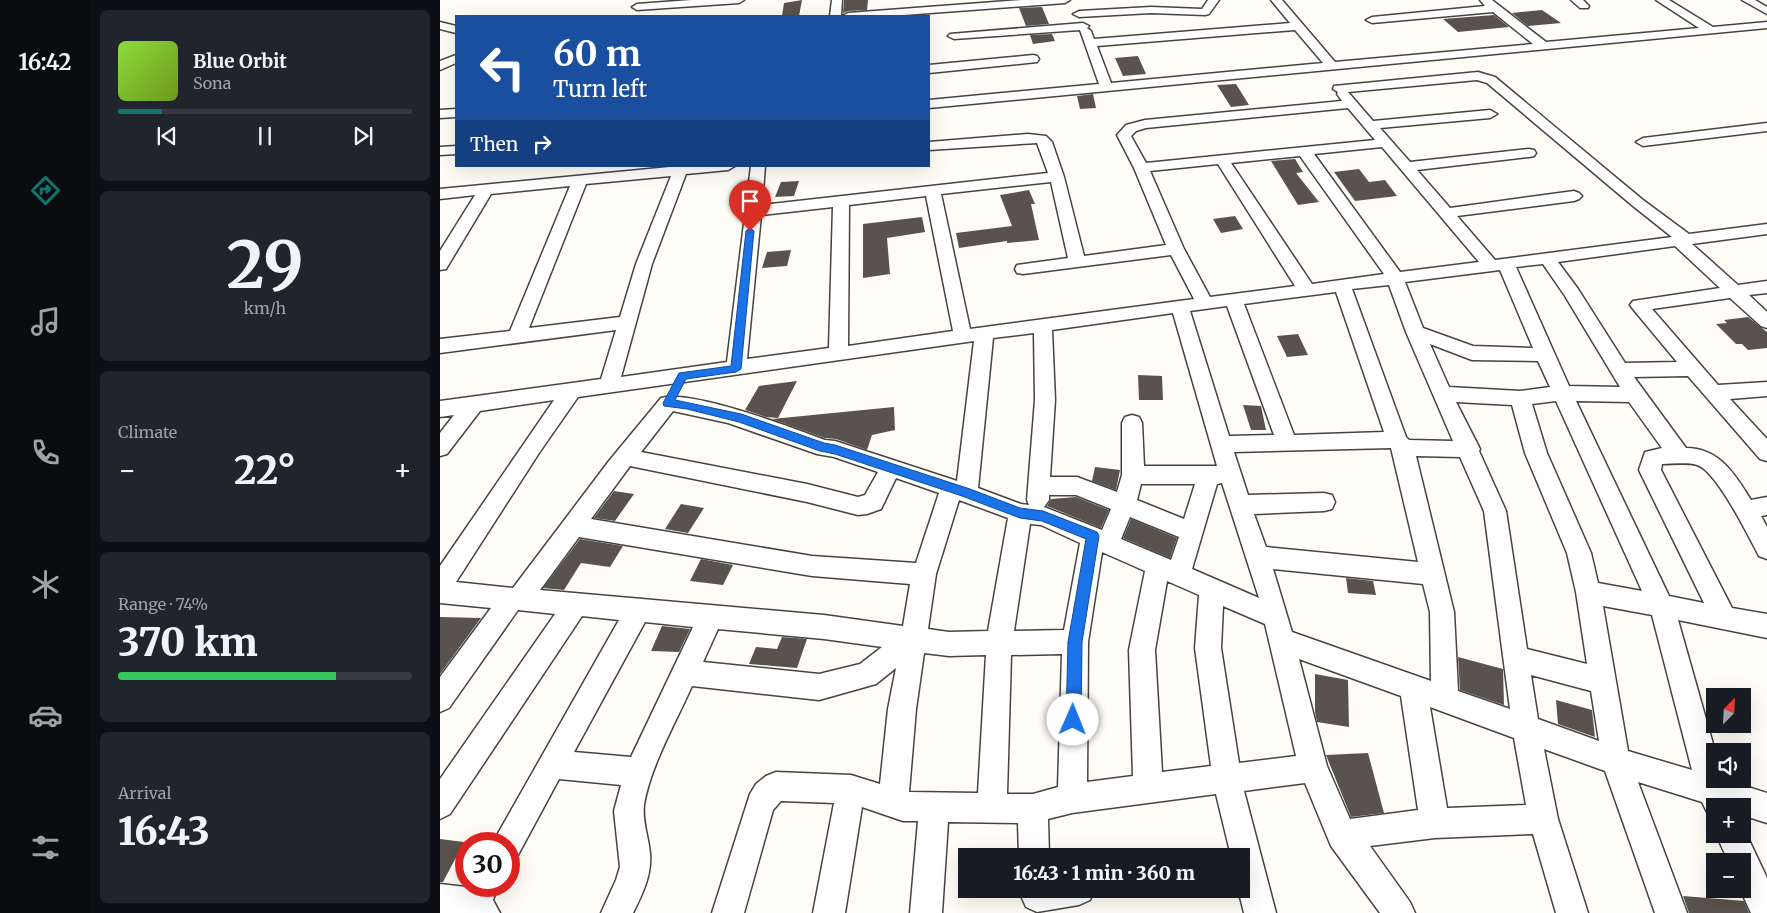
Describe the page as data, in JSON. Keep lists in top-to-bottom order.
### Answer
{
  "north": "top right",
  "page": {
    "tabs": "16:42",
    "turn": ["60 m", "Turn left"],
    "song": ["Blue Orbit", "Sona"],
    "then": "Then",
    "tile": [
      ["29", "km/h"],
      "Climate",
      ["Range · 74%", "370 km"],
      ["Arrival", "16:43"]
    ],
    "heat": ["−", "22°", "+"],
    "map_buttons": ["+", "−"],
    "limit": "30",
    "trip": "16:43 · 1 min · 360 m"
  }
}
